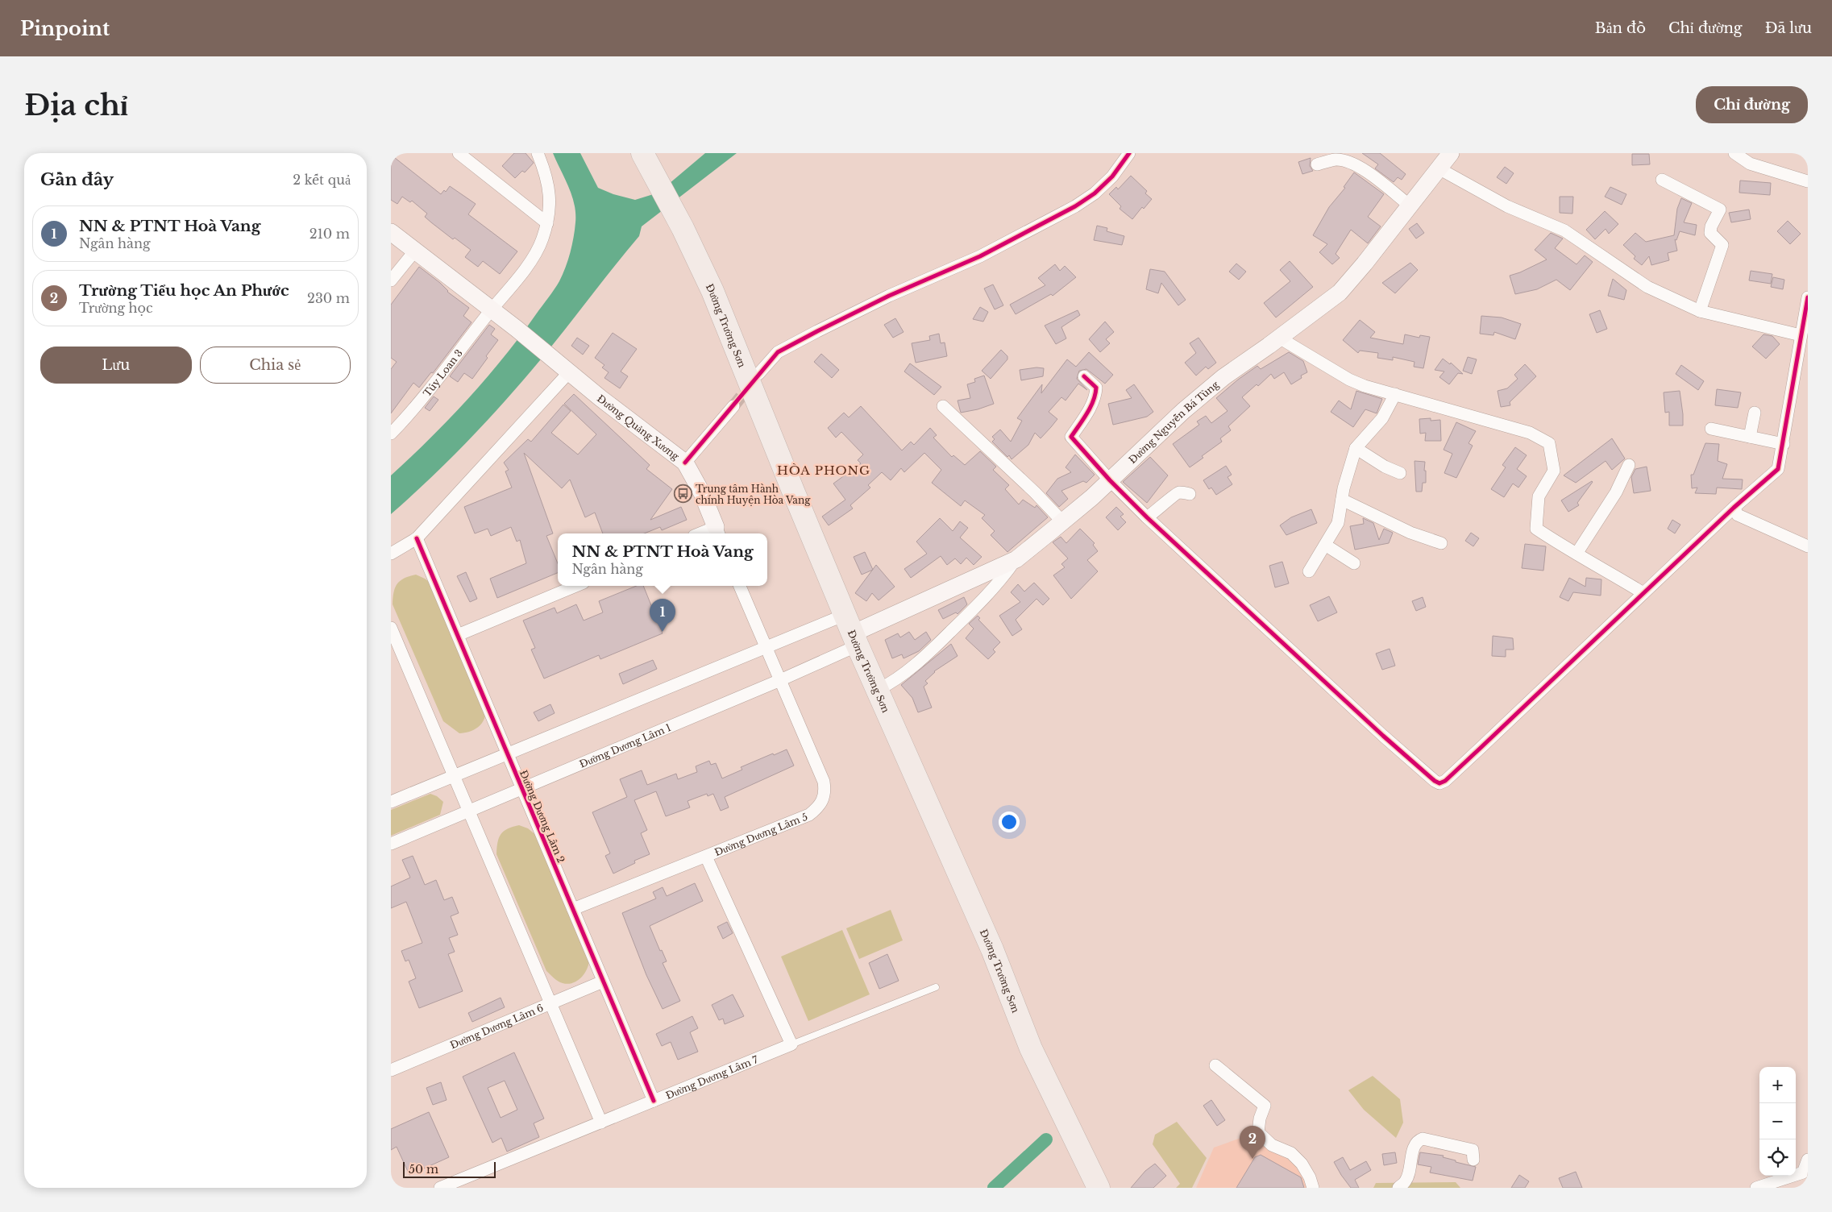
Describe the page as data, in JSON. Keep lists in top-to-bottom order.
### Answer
{
  "streets": {
    "highway": ["Đường Trường Sơn"],
    "main road": ["Đường Nguyễn Bá Tùng", "Đường Quảng Xương"],
    "street": [
      "Túy Loan 3",
      "Đường Dương Lâm 1",
      "Đường Dương Lâm 2",
      "Đường Dương Lâm 5",
      "Đường Dương Lâm 6",
      "Đường Dương Lâm 7"
    ]
  },
  "crossings": [
    ["Đường Trường Sơn", "Đường Nguyễn Bá Tùng"],
    ["Đường Trường Sơn", "Đường Dương Lâm 1"],
    ["Túy Loan 3", "Đường Quảng Xương"],
    ["Đường Nguyễn Bá Tùng", "Đường Dương Lâm 1"],
    ["Đường Dương Lâm 1", "Đường Dương Lâm 2"],
    ["Đường Dương Lâm 1", "Đường Dương Lâm 5"],
    ["Đường Dương Lâm 2", "Đường Dương Lâm 5"],
    ["Đường Dương Lâm 2", "Đường Dương Lâm 6"],
    ["Đường Dương Lâm 2", "Đường Dương Lâm 7"]
  ],
  "districts": ["HÒA PHONG"],
  "places": {
    "bus stop": ["Trung tâm Hành chính Huyện Hòa Vang"]
  },
  "scale_bar": "50 m",
  "page": {
    "header": "Pinpoint",
    "nav": ["Bản đồ", "Chỉ đường", "Đã lưu"],
    "buttons": [
      "Chỉ đường",
      ["Lưu", "Chia sẻ"]
    ],
    "title": "Địa chỉ",
    "heading": ["Gần đây", "2 kết quả"],
    "list": [
      {
        "mark": "1",
        "name": "NN & PTNT Hoà Vang",
        "note": "Ngân hàng",
        "value": "210 m"
      },
      {
        "mark": "2",
        "name": "Trường Tiểu học An Phước",
        "note": "Trường học",
        "value": "230 m"
      }
    ],
    "popup": ["NN & PTNT Hoà Vang", "Ngân hàng"],
    "pins": ["1", "2"],
    "map_buttons": ["+", "−"],
    "scale": "50 m"
  }
}
